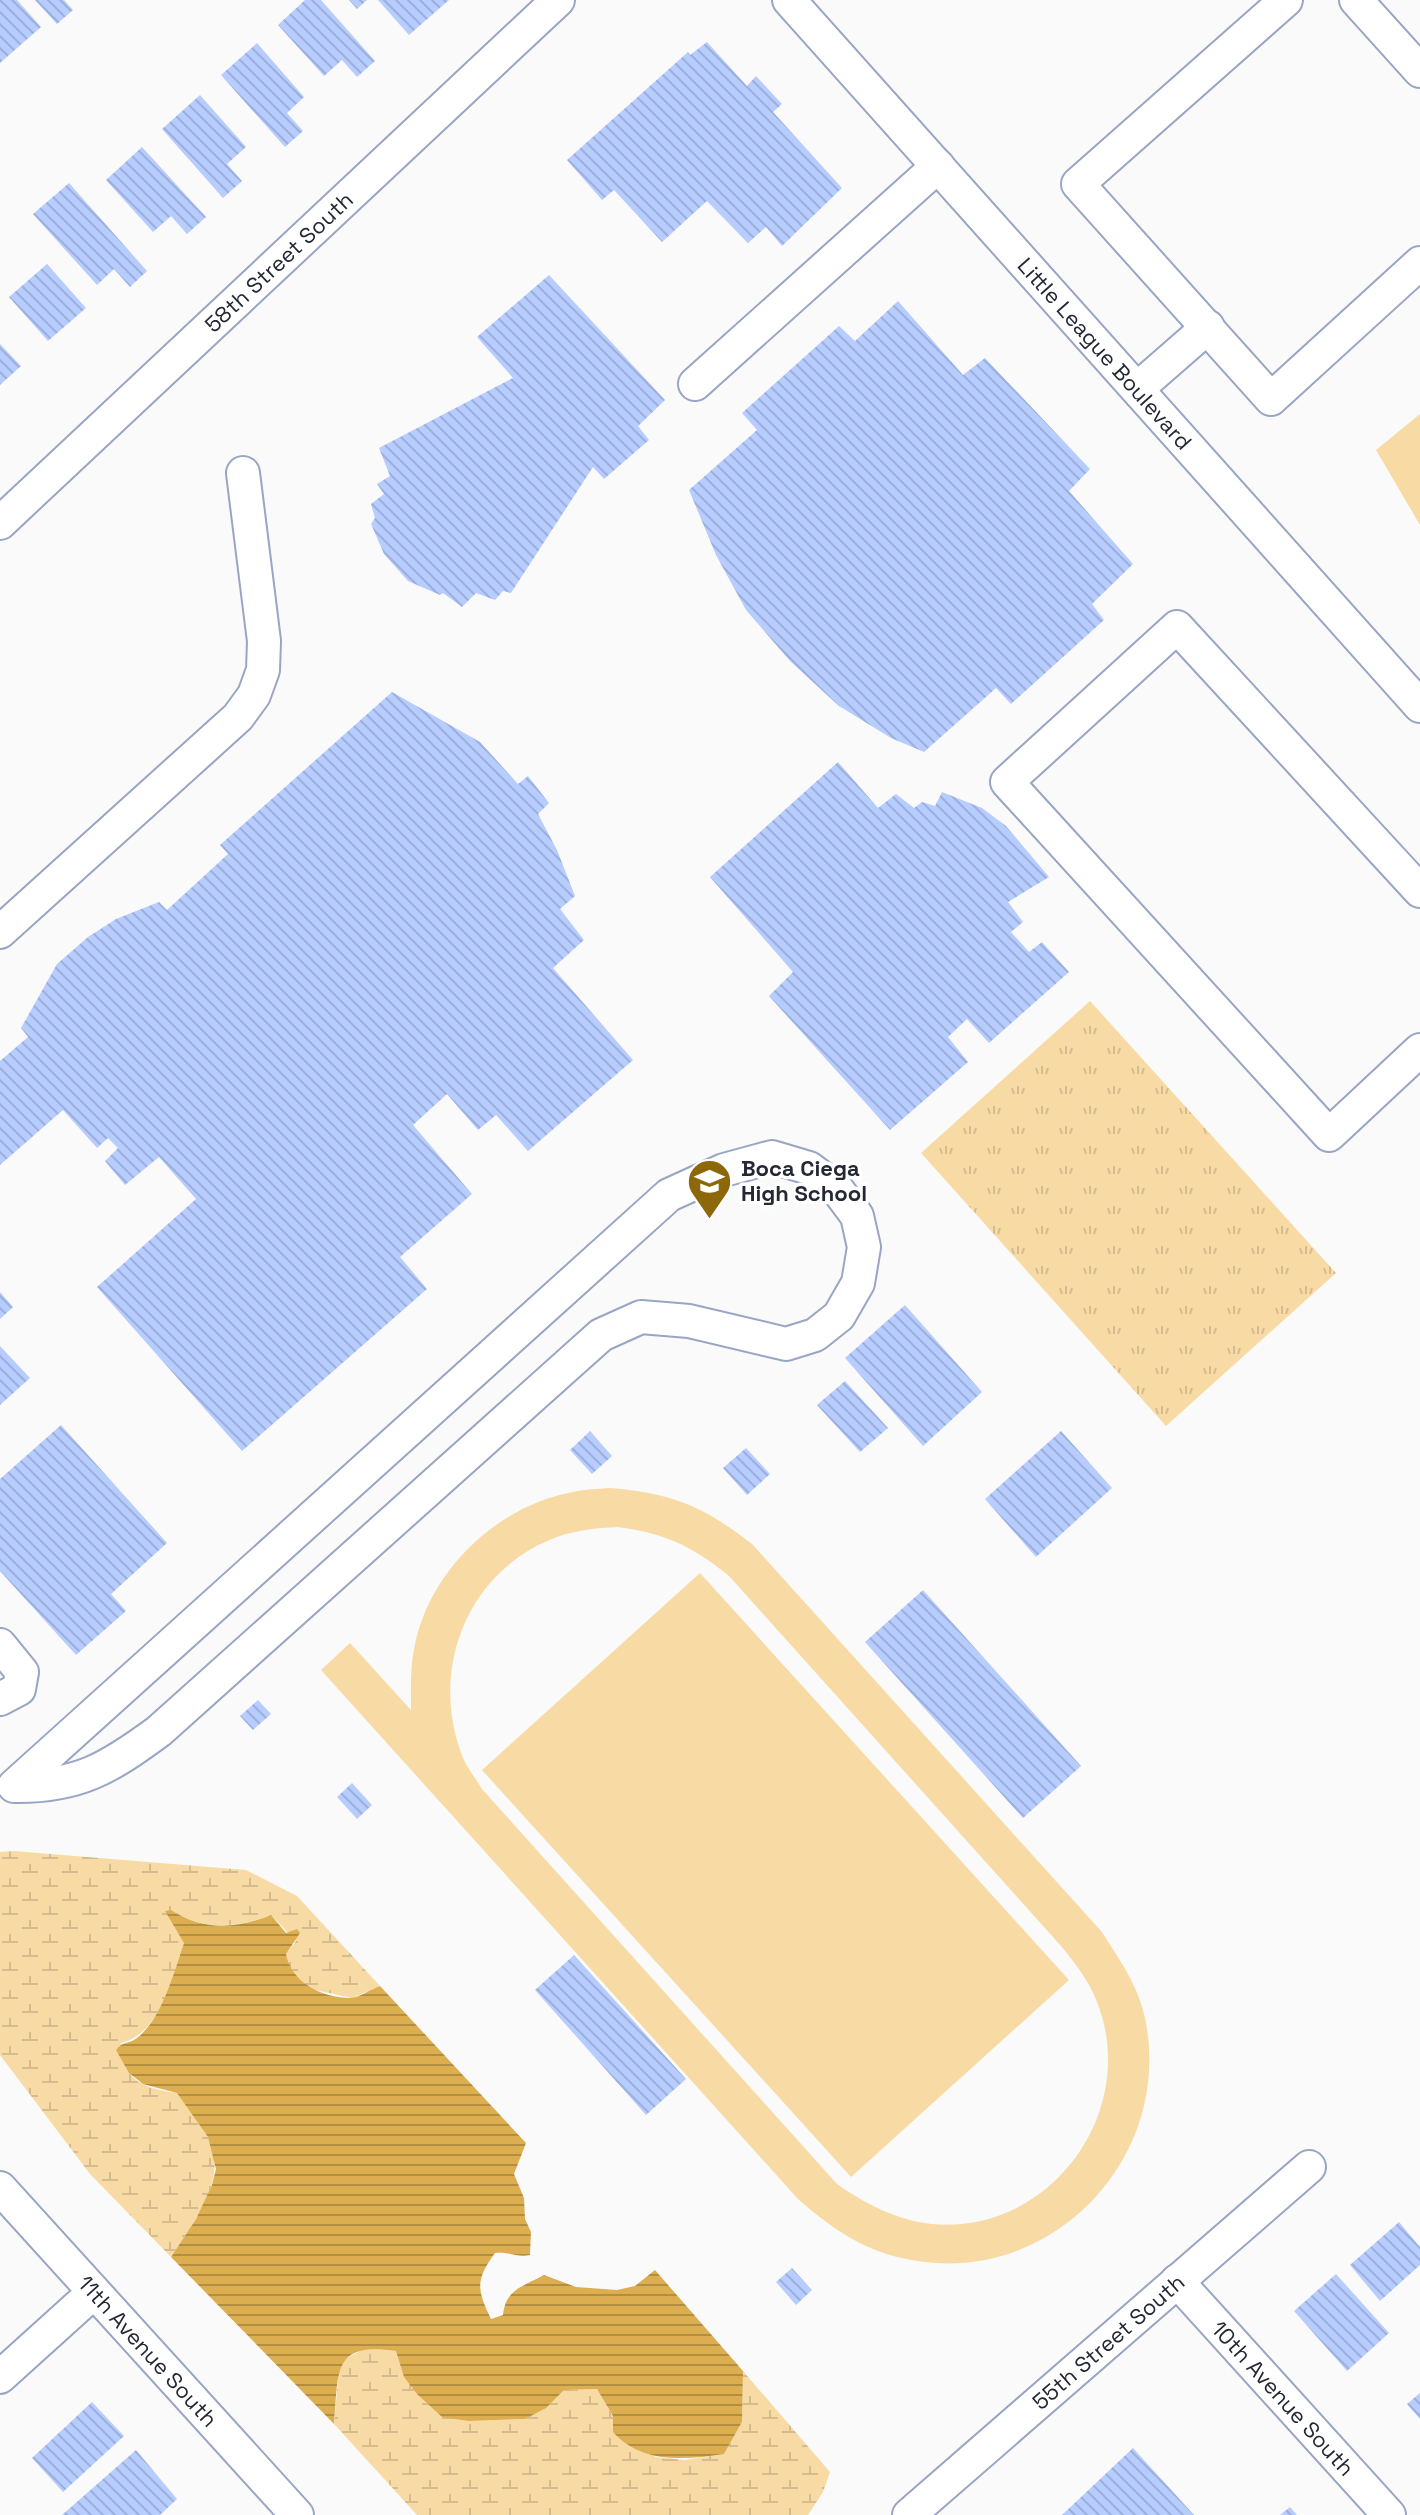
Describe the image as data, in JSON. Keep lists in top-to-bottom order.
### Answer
{
  "streets": {
    "street": [
      "58th Street South",
      "Little League Boulevard",
      "55th Street South",
      "11th Avenue South",
      "10th Avenue South"
    ]
  },
  "crossings": [
    ["55th Street South", "10th Avenue South"]
  ],
  "places": {
    "school or university": ["Boca Ciega High School"]
  }
}
